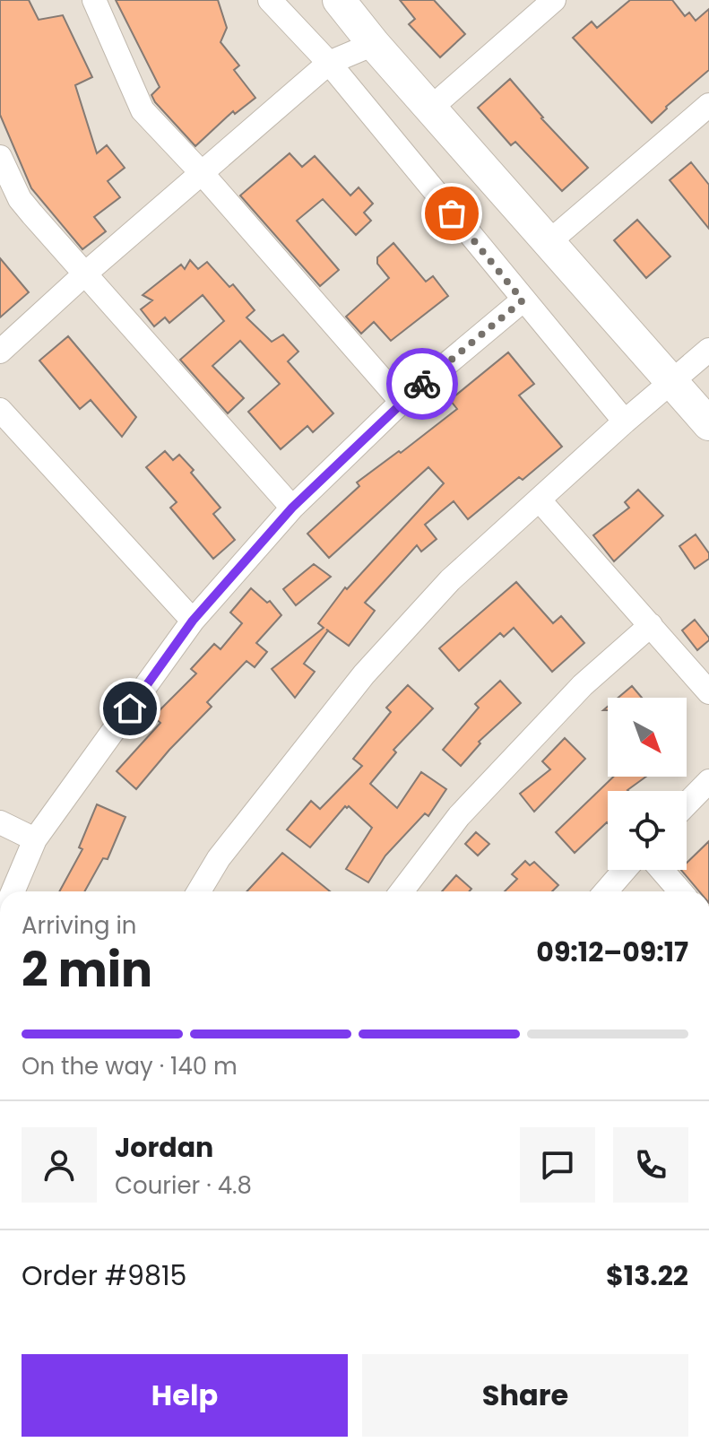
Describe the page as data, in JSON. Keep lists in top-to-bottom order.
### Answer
{
  "north": "bottom right",
  "page": {
    "heading": ["2 min", "Arriving in", "09:12–09:17"],
    "panel": [
      "Jordan",
      "Courier · 4.8",
      "Order #9815",
      "$13.22"
    ],
    "bar": "On the way · 140 m",
    "buttons": ["Help", "Share"]
  }
}
